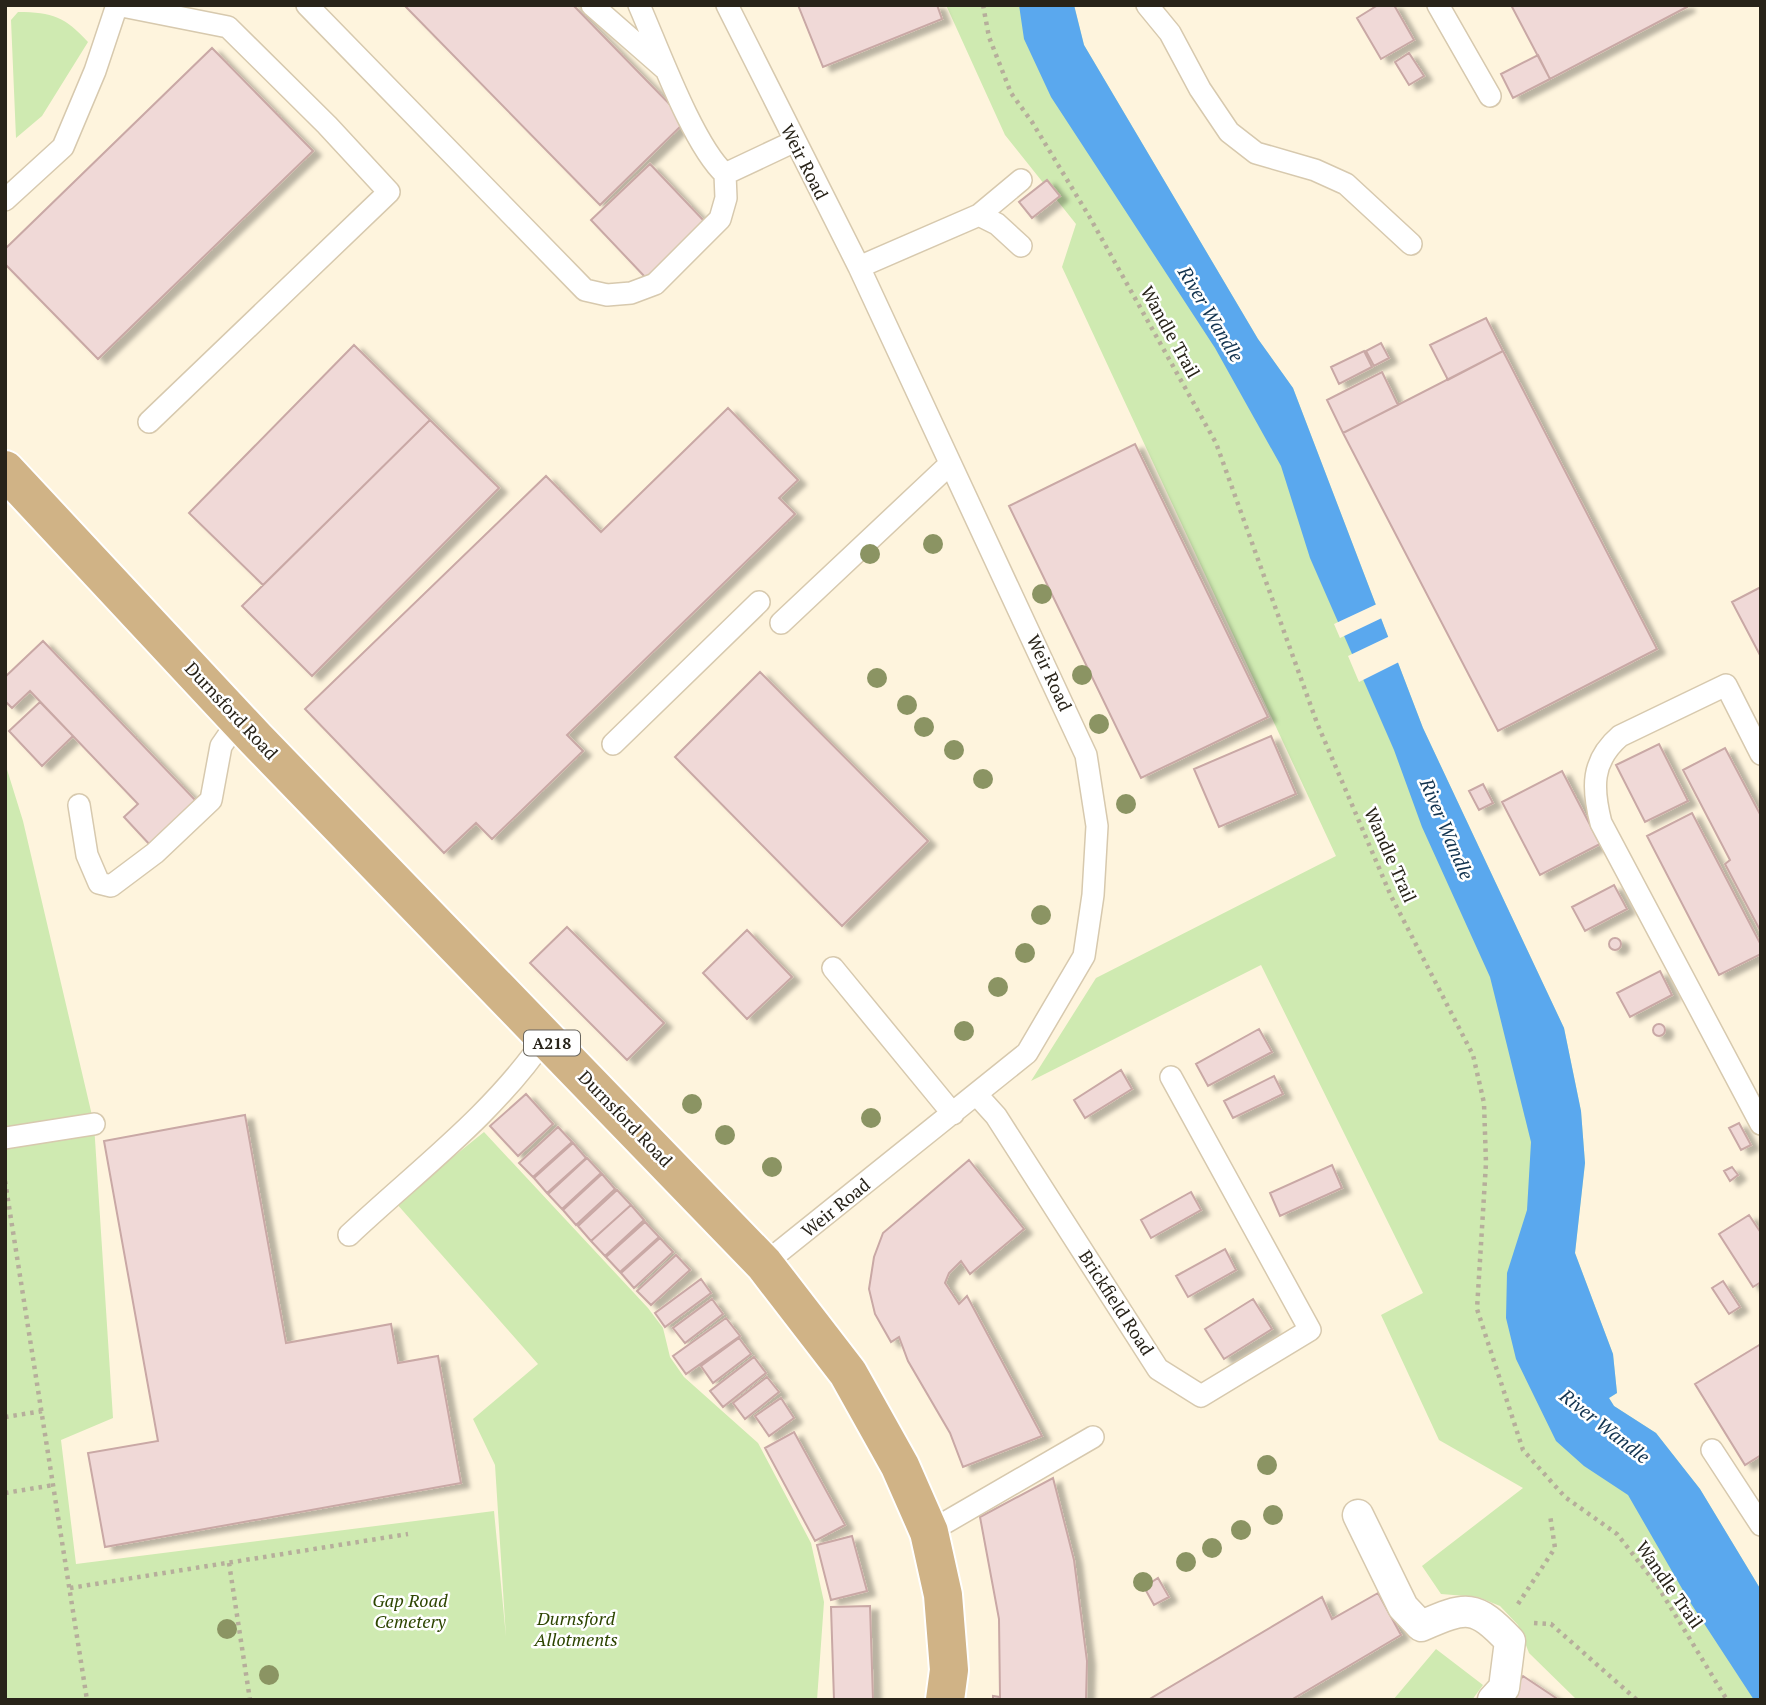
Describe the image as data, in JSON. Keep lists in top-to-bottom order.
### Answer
{
  "streets": {
    "main road": ["Durnsford Road", "A218"],
    "lane": ["Weir Road", "Brickfield Road"],
    "path": ["Wandle Trail"]
  },
  "crossings": [
    ["Weir Road", "Durnsford Road"],
    ["Weir Road", "Brickfield Road"]
  ],
  "water": ["River Wandle"],
  "parks": ["Gap Road Cemetery", "Durnsford Allotments"]
}
